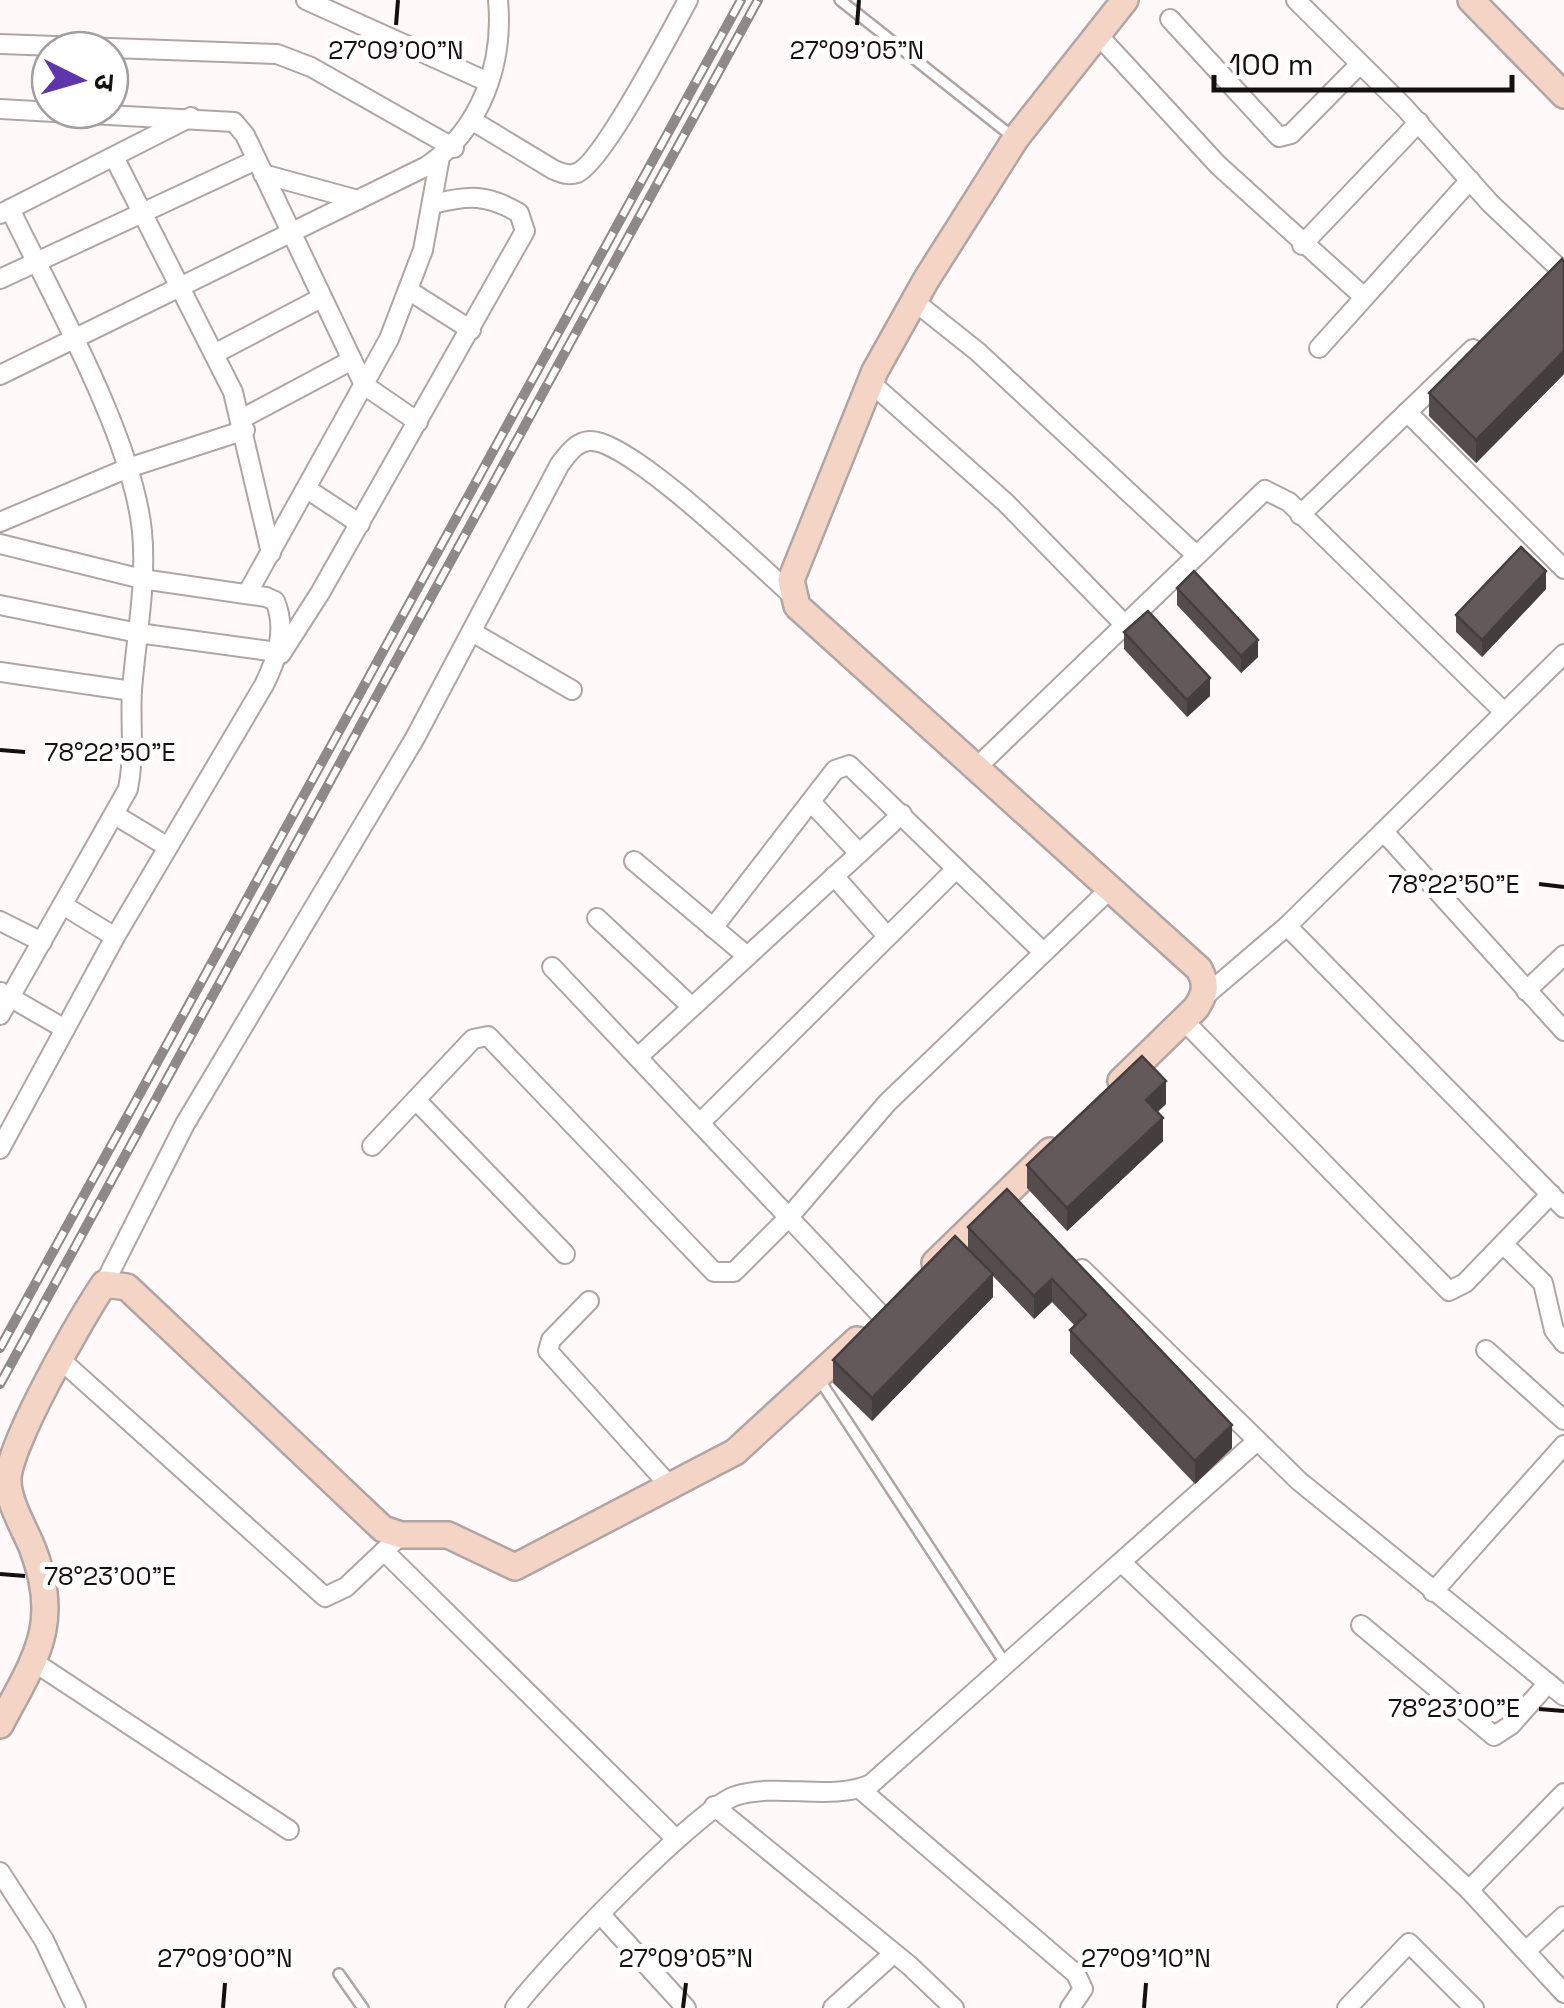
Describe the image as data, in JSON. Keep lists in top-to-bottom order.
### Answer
{
  "scale_bar": "100 m",
  "north": "right",
  "coordinates": [
    "27°09'00\"N",
    "27°09'05\"N",
    "78°22'50\"E",
    "78°23'00\"E",
    "27°09'10\"N"
  ]
}
